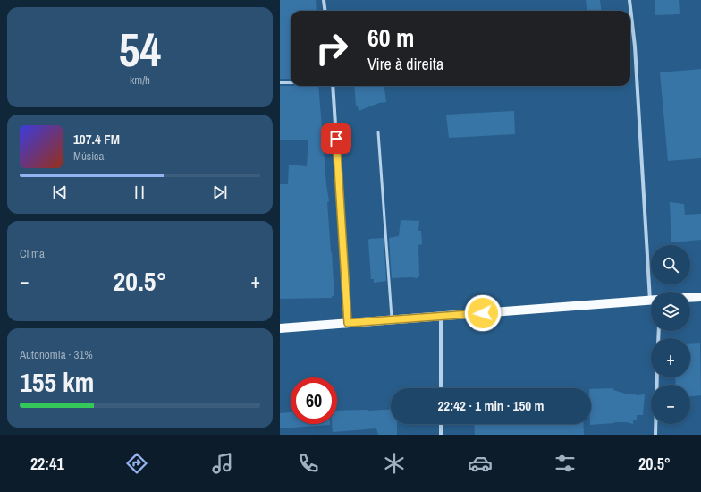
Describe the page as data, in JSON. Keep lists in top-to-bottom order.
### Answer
{
  "page": {
    "tile": [
      ["54", "km/h"],
      "Clima",
      ["Autonomia · 31%", "155 km"]
    ],
    "turn": ["60 m", "Vire à direita"],
    "song": ["107.4 FM", "Música"],
    "map_buttons": ["+", "−"],
    "heat": ["−", "20.5°", "+"],
    "limit": "60",
    "trip": "22:42 · 1 min · 150 m",
    "tabs": ["22:41", "20.5°"]
  }
}
